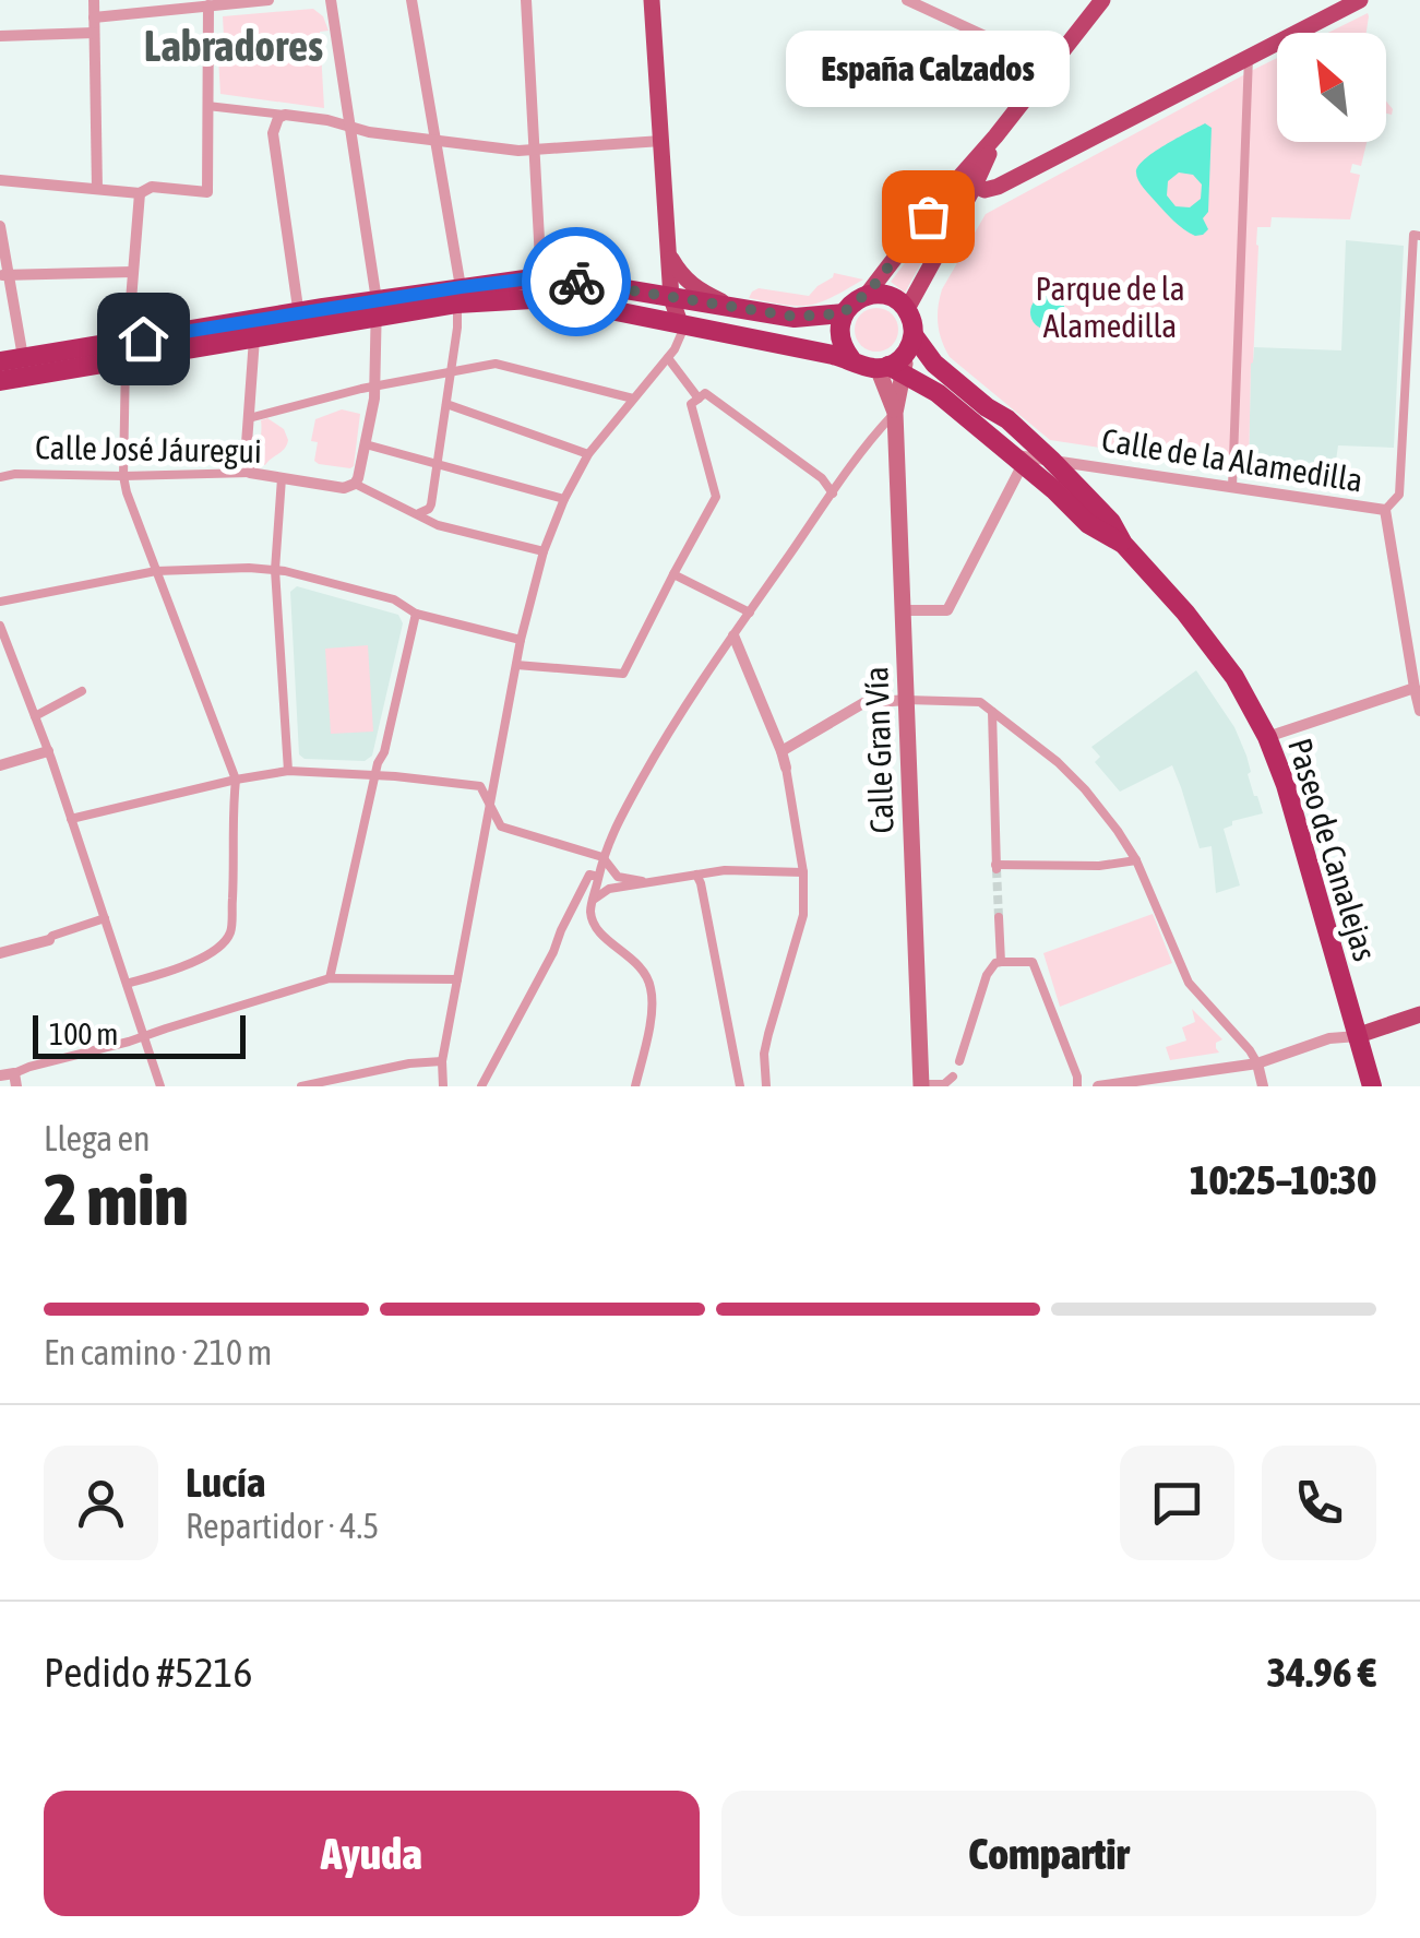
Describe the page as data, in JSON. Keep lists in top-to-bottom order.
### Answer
{
  "streets": {
    "highway": ["Paseo de Canalejas"],
    "main road": ["Calle Gran Vía"],
    "street": ["Calle José Jáuregui", "Calle de la Alamedilla"]
  },
  "crossings": [
    ["Calle de la Alamedilla", "Paseo de Canalejas"],
    ["Calle Gran Vía", "Paseo de Canalejas"]
  ],
  "districts": ["Labradores"],
  "parks": ["Parque de la Alamedilla"],
  "places": ["España Calzados"],
  "scale_bar": "100 m",
  "north": "top left",
  "page": {
    "bubble": "España Calzados",
    "scale": "100 m",
    "heading": ["2 min", "Llega en", "10:25–10:30"],
    "panel": [
      "Lucía",
      "Repartidor · 4.5",
      "Pedido #5216",
      "34.96 €"
    ],
    "bar": "En camino · 210 m",
    "buttons": ["Ayuda", "Compartir"]
  }
}
